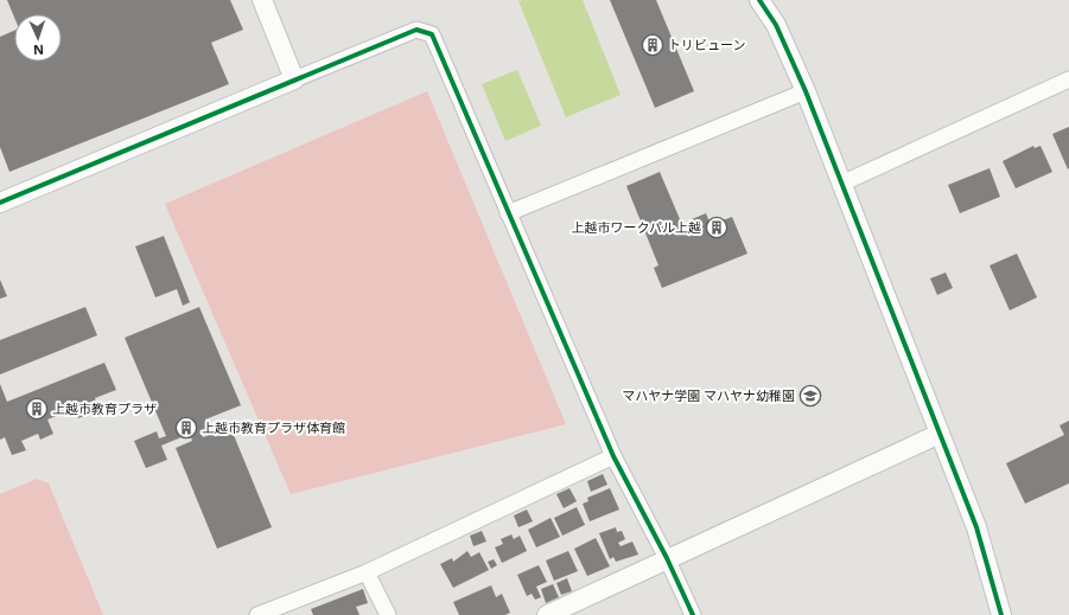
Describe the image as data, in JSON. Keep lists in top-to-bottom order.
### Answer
{
  "places": {
    "building": [
      "トリビューン",
      "上越市ワークパル上越",
      "上越市教育プラザ",
      "上越市教育プラザ体育館"
    ],
    "school or university": ["マハヤナ学園 マハヤナ幼稚園"]
  },
  "north": "bottom"
}
